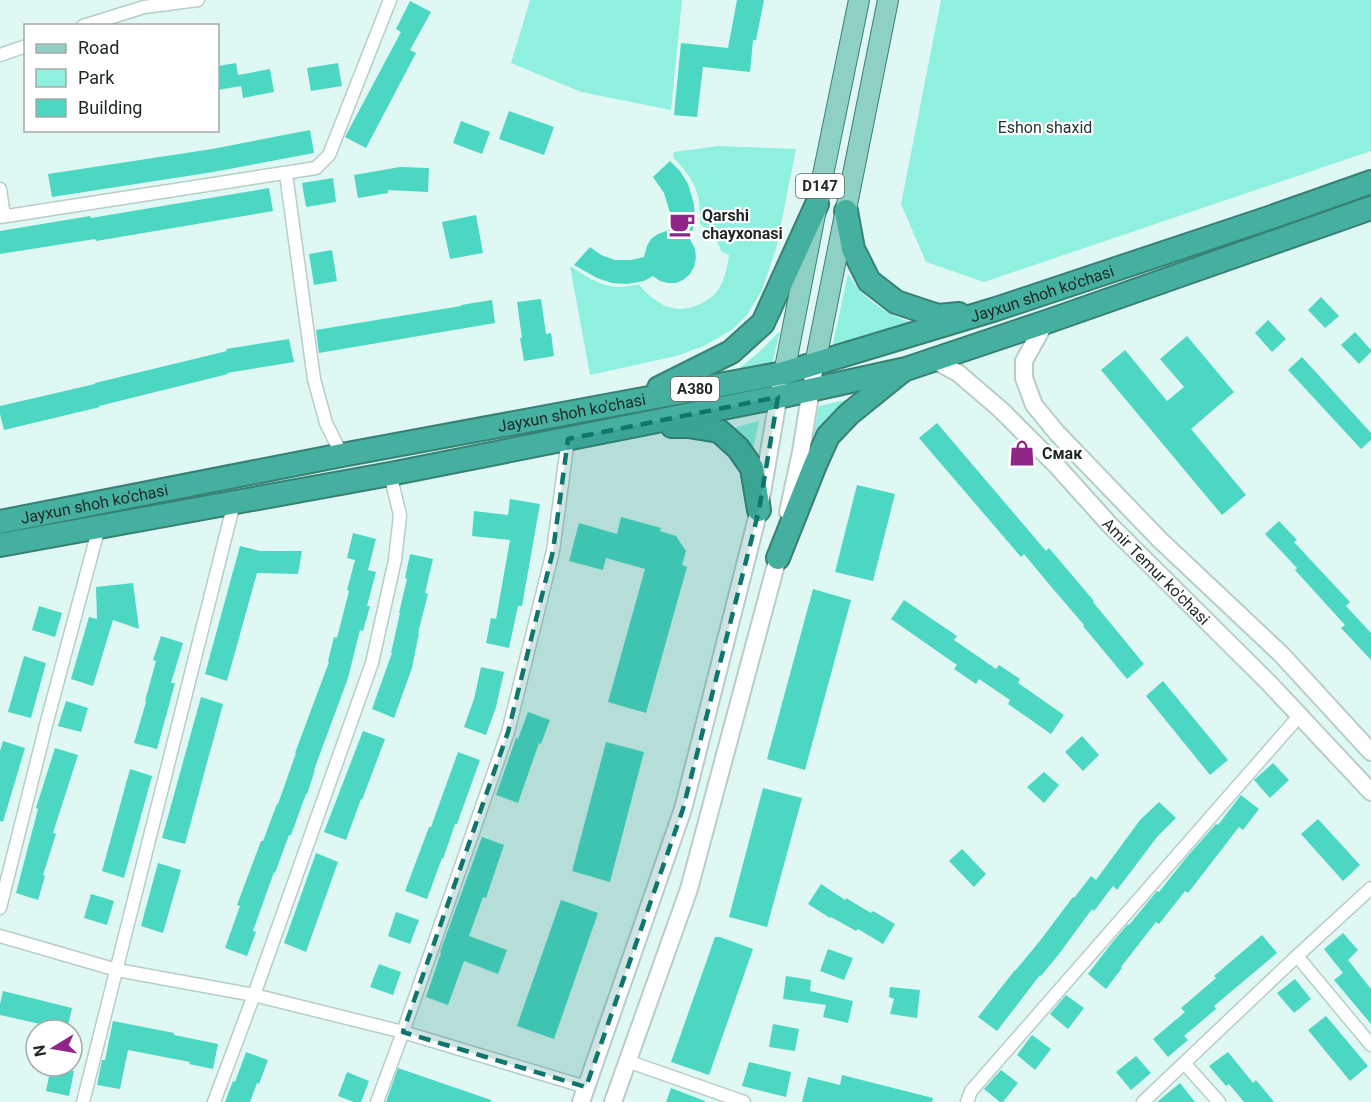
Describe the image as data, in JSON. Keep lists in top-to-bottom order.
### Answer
{
  "streets": {
    "highway": ["Jayxun shoh ko'chasi", "A380"],
    "main road": ["D147", "Amir Temur ko'chasi"]
  },
  "crossings": [
    ["D147", "Jayxun shoh ko'chasi"],
    ["Jayxun shoh ko'chasi", "Amir Temur ko'chasi"]
  ],
  "parks": ["Eshon shaxid"],
  "places": {
    "cafe": ["Qarshi chayxonasi"],
    "shop": ["Смак"]
  },
  "legend": ["Road", "Park", "Building"],
  "north": "left"
}
